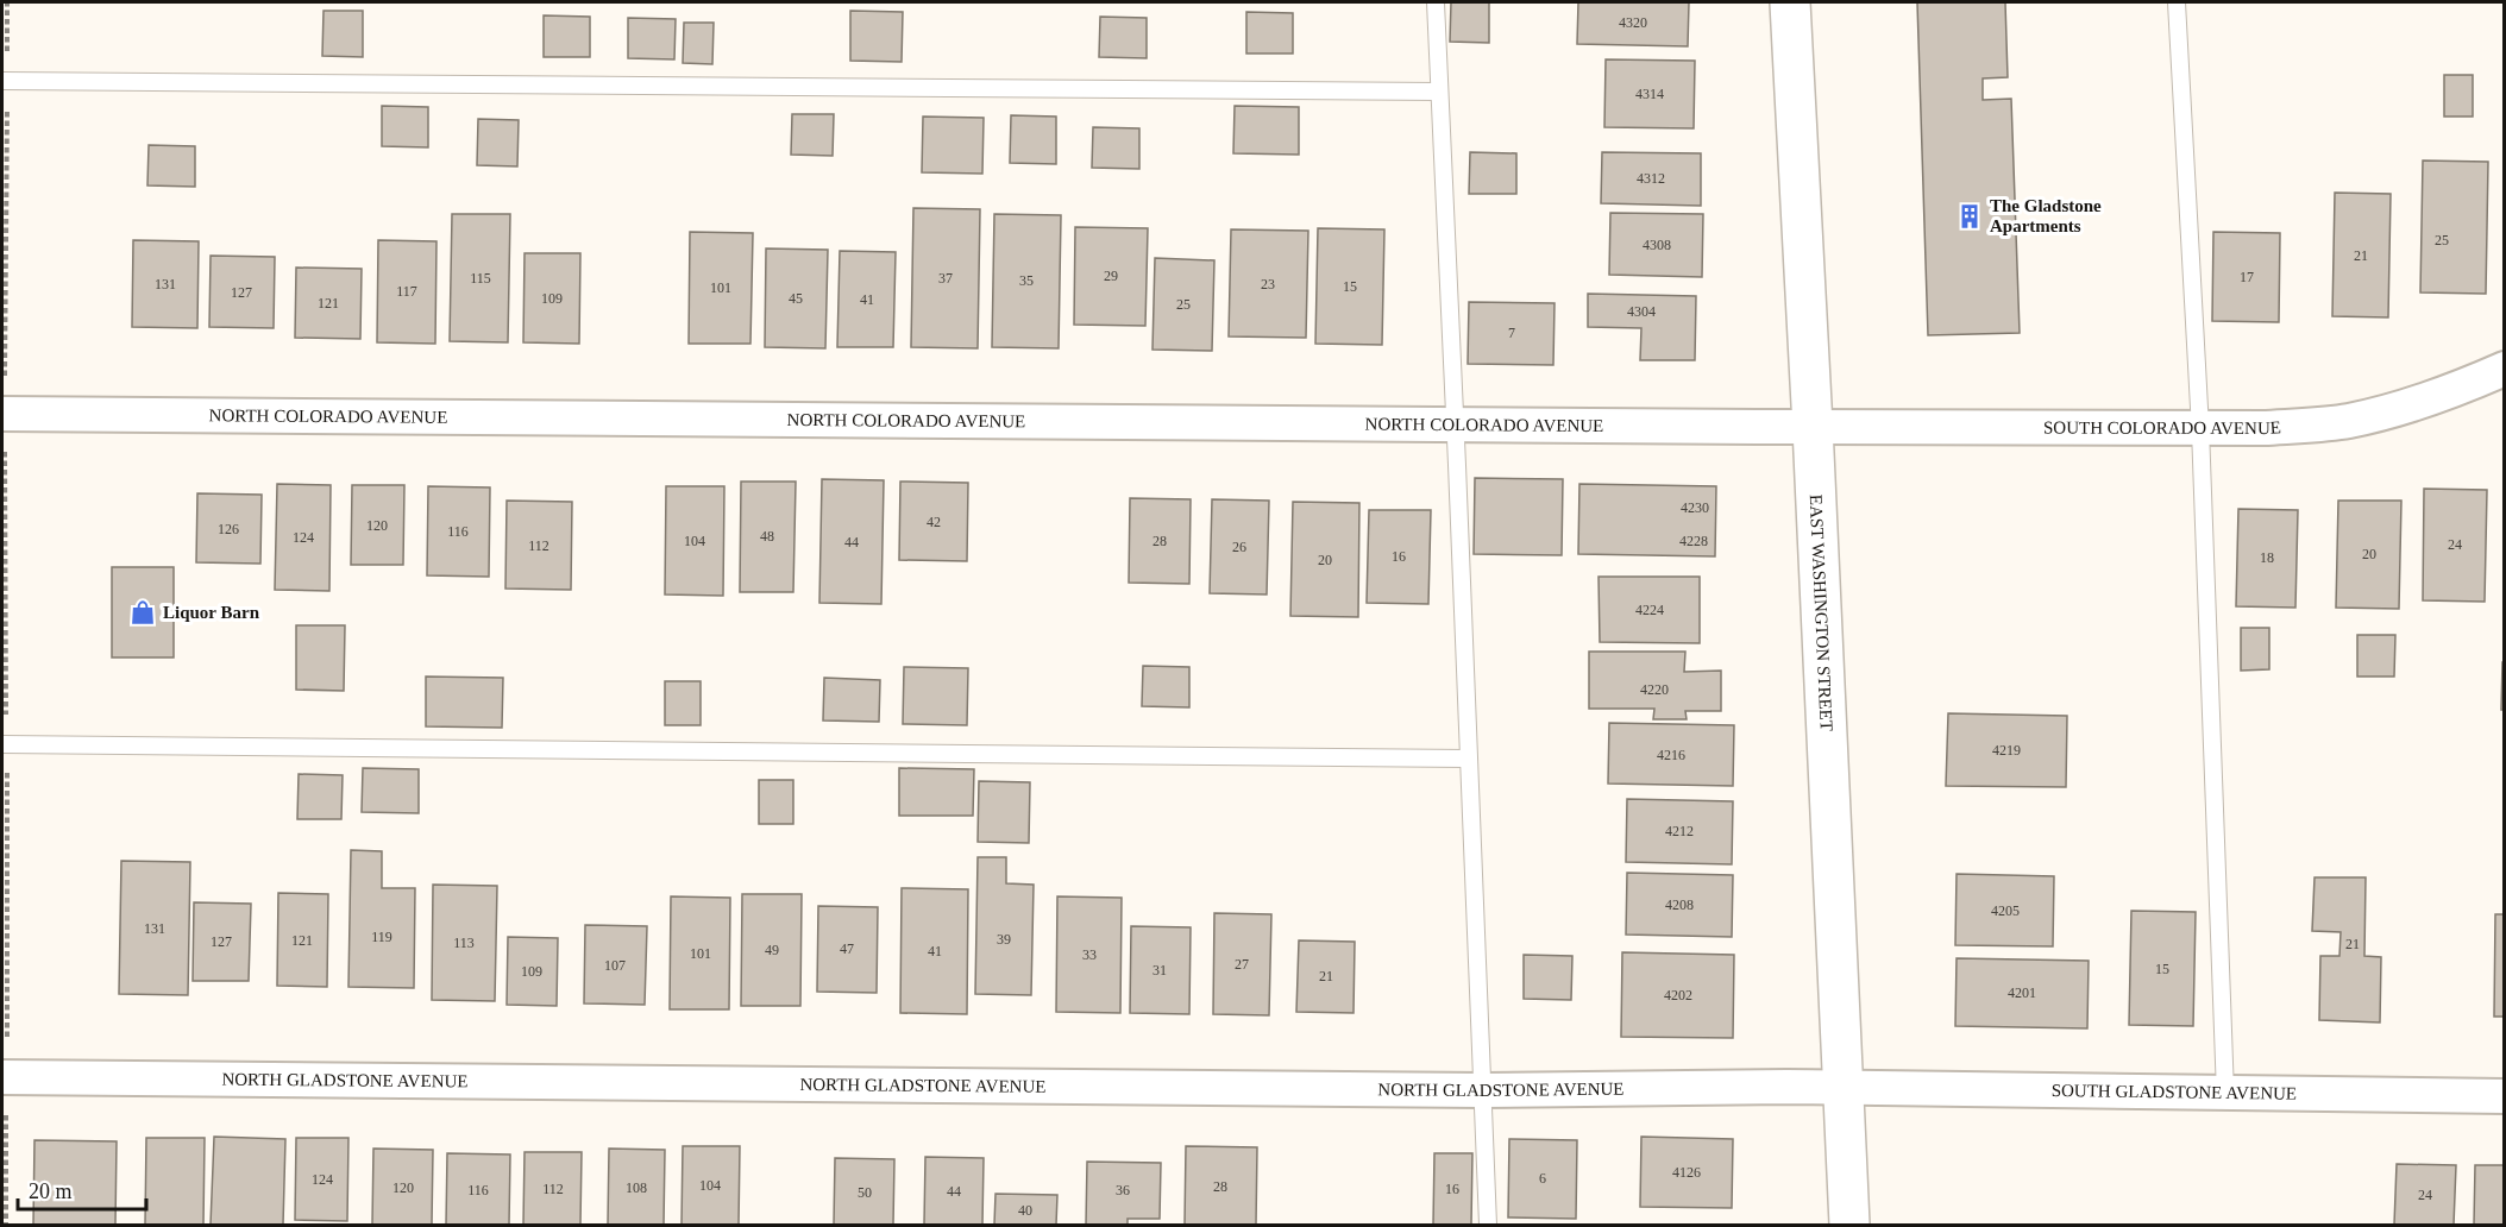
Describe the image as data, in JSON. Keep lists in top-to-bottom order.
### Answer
{
  "streets": {
    "main road": ["EAST WASHINGTON STREET"],
    "street": [
      "NORTH COLORADO AVENUE",
      "SOUTH COLORADO AVENUE",
      "NORTH GLADSTONE AVENUE",
      "SOUTH GLADSTONE AVENUE"
    ]
  },
  "crossings": [
    ["NORTH COLORADO AVENUE", "SOUTH COLORADO AVENUE"],
    ["NORTH COLORADO AVENUE", "EAST WASHINGTON STREET"],
    ["SOUTH COLORADO AVENUE", "EAST WASHINGTON STREET"],
    ["EAST WASHINGTON STREET", "NORTH GLADSTONE AVENUE"],
    ["EAST WASHINGTON STREET", "SOUTH GLADSTONE AVENUE"],
    ["NORTH GLADSTONE AVENUE", "SOUTH GLADSTONE AVENUE"]
  ],
  "places": {
    "building": ["The Gladstone Apartments"],
    "shop": ["Liquor Barn"]
  },
  "house_numbers": [
    "4320",
    "4314",
    "4312",
    "25",
    "4308",
    "21",
    "29",
    "17",
    "115",
    "37",
    "35",
    "131",
    "23",
    "15",
    "101",
    "117",
    "127",
    "109",
    "45",
    "41",
    "121",
    "25",
    "4304",
    "7",
    "4230",
    "42",
    "120",
    "126",
    "116",
    "48",
    "124",
    "104",
    "28",
    "4228",
    "44",
    "24",
    "112",
    "26",
    "20",
    "16",
    "18",
    "20",
    "4224",
    "4220",
    "4219",
    "4216",
    "4212",
    "4208",
    "4205",
    "131",
    "119",
    "39",
    "121",
    "127",
    "113",
    "21",
    "47",
    "49",
    "41",
    "101",
    "33",
    "27",
    "107",
    "15",
    "31",
    "109",
    "21",
    "4201",
    "4202",
    "4126",
    "6",
    "124",
    "104",
    "28",
    "120",
    "108",
    "112",
    "16",
    "116",
    "36",
    "44",
    "50",
    "24",
    "40"
  ],
  "scale_bar": "20 m"
}
